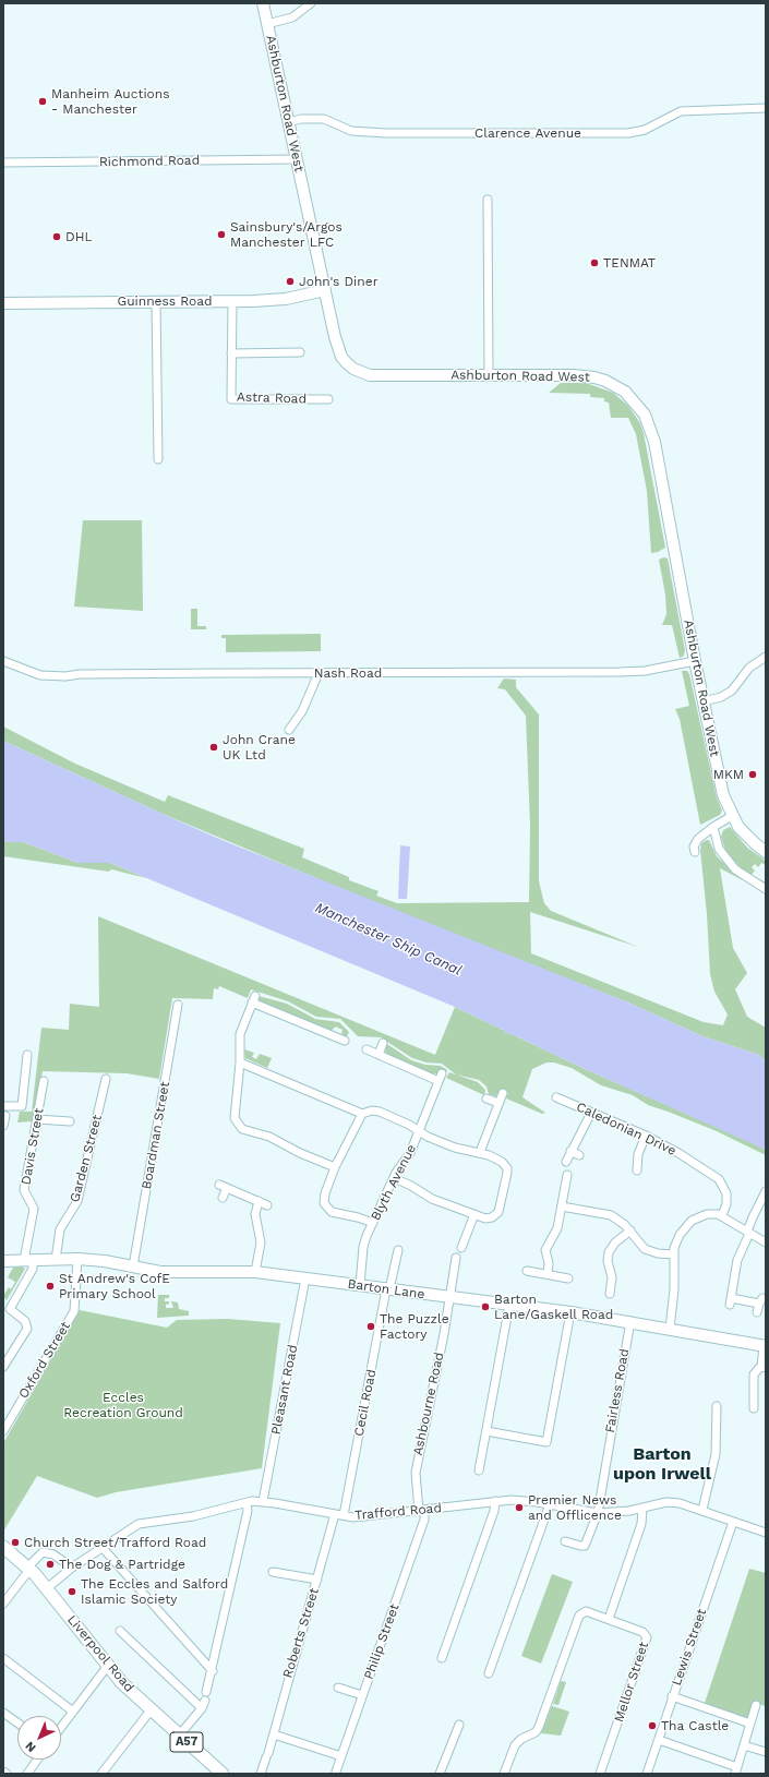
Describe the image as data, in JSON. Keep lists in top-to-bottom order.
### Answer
{
  "streets": {
    "main road": [
      "Ashburton Road West",
      "Guinness Road",
      "Barton Lane",
      "Liverpool Road",
      "A57"
    ],
    "street": [
      "Clarence Avenue",
      "Richmond Road",
      "Astra Road",
      "Nash Road",
      "Caledonian Drive",
      "Boardman Street",
      "Davis Street",
      "Garden Street",
      "Blyth Avenue",
      "Oxford Street",
      "Pleasant Road",
      "Fairless Road",
      "Cecil Road",
      "Ashbourne Road",
      "Trafford Road",
      "Roberts Street",
      "Philip Street",
      "Lewis Street",
      "Mellor Street"
    ]
  },
  "crossings": [
    ["Ashburton Road West", "Clarence Avenue"],
    ["Ashburton Road West", "Richmond Road"],
    ["Ashburton Road West", "Guinness Road"],
    ["Ashburton Road West", "Nash Road"],
    ["Guinness Road", "Astra Road"],
    ["Boardman Street", "Barton Lane"],
    ["Davis Street", "Barton Lane"],
    ["Garden Street", "Barton Lane"],
    ["Blyth Avenue", "Barton Lane"],
    ["Barton Lane", "Oxford Street"],
    ["Barton Lane", "Pleasant Road"],
    ["Barton Lane", "Fairless Road"],
    ["Barton Lane", "Cecil Road"],
    ["Barton Lane", "Ashbourne Road"],
    ["Pleasant Road", "Trafford Road"],
    ["Fairless Road", "Trafford Road"],
    ["Cecil Road", "Trafford Road"],
    ["Ashbourne Road", "Trafford Road"],
    ["Ashbourne Road", "Philip Street"],
    ["Trafford Road", "Roberts Street"],
    ["Trafford Road", "Philip Street"],
    ["Trafford Road", "Lewis Street"],
    ["Trafford Road", "Liverpool Road"]
  ],
  "districts": ["Barton upon Irwell"],
  "water": ["Manchester Ship Canal"],
  "parks": ["Eccles Recreation Ground"],
  "places": [
    "Manheim Auctions - Manchester",
    "Sainsbury's/Argos Manchester LFC",
    "DHL",
    "TENMAT",
    "John's Diner",
    "John Crane UK Ltd",
    "MKM",
    "St Andrew's CofE Primary School",
    "Barton Lane/Gaskell Road",
    "The Puzzle Factory",
    "Premier News and Offlicence",
    "Church Street/Trafford Road",
    "The Dog & Partridge",
    "The Eccles and Salford Islamic Society",
    "Tha Castle"
  ],
  "north": "bottom left"
}
